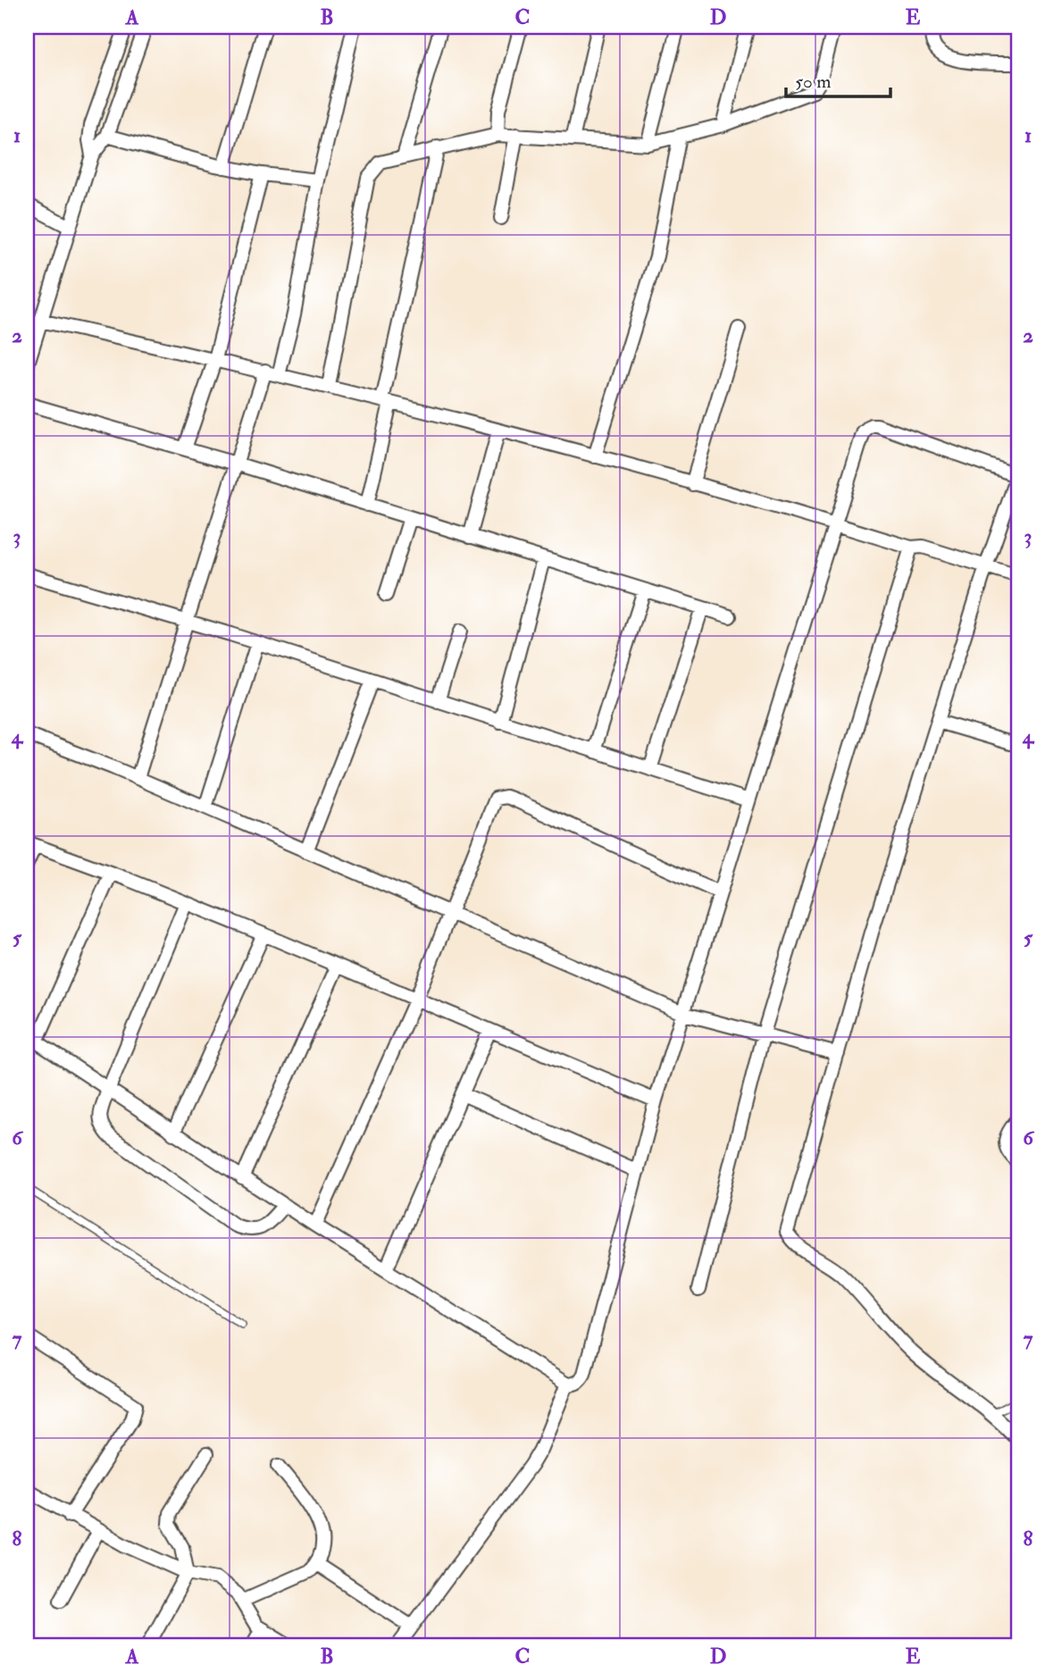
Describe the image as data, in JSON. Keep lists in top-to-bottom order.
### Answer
{
  "scale_bar": "50 m",
  "grid": {
    "columns": [
      "A",
      "B",
      "C",
      "D",
      "E"
    ],
    "rows": [
      "1",
      "2",
      "3",
      "4",
      "5",
      "6",
      "7",
      "8"
    ]
  }
}
